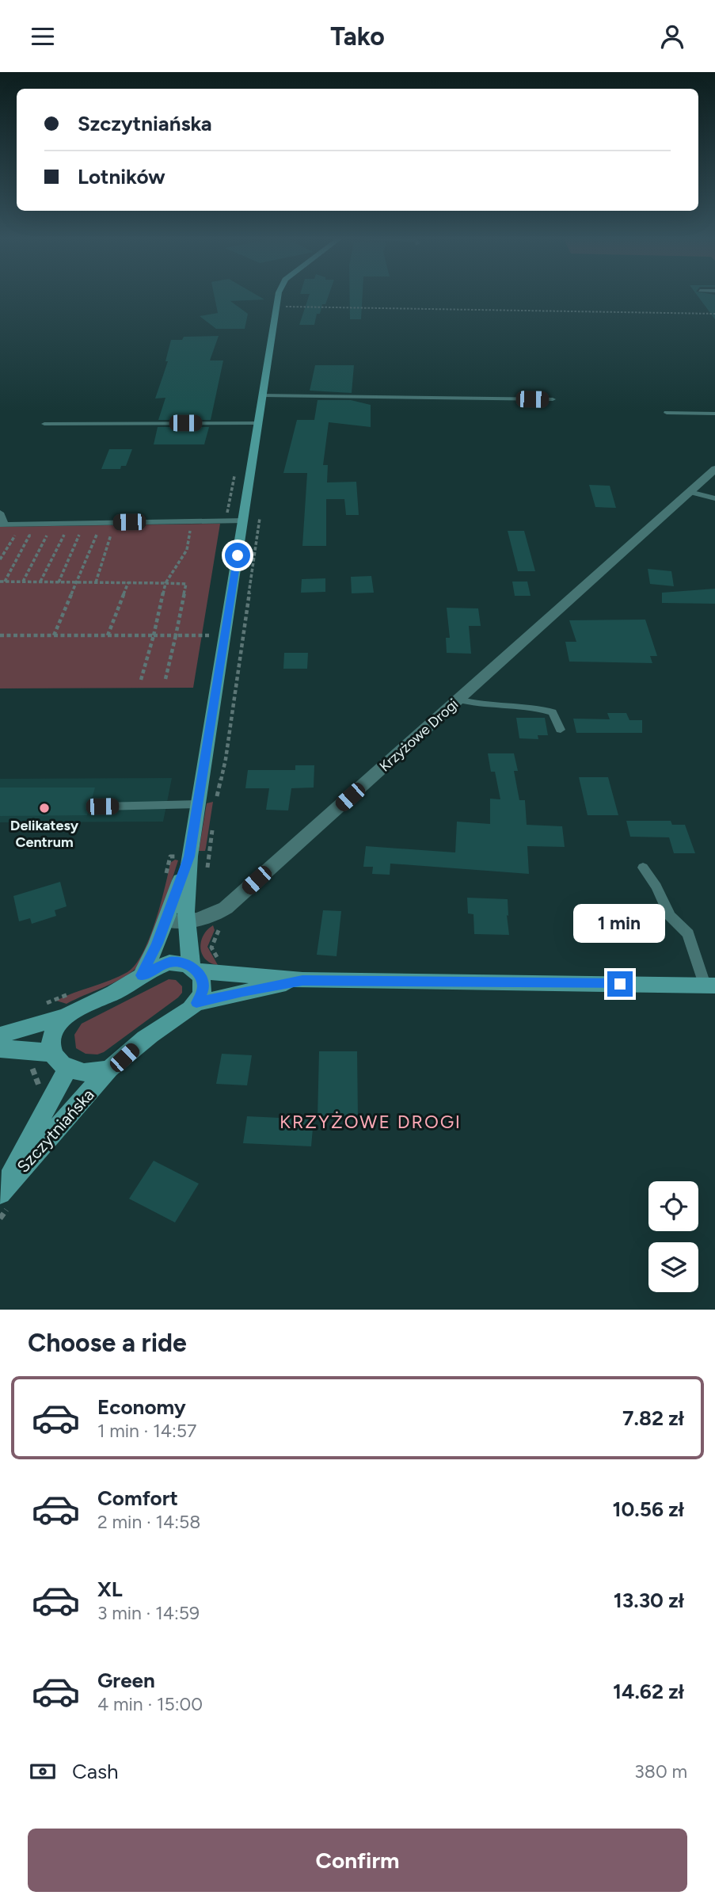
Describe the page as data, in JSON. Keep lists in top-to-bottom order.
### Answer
{
  "streets": {
    "street": ["Krzyżowe Drogi", "Szczytniańska"]
  },
  "districts": ["KRZYŻOWE DROGI"],
  "places": ["Delikatesy Centrum"],
  "page": {
    "header": "Tako",
    "banner": ["Szczytniańska", "Lotników"],
    "bubble": "1 min",
    "heading": "Choose a ride",
    "list": [
      {
        "name": "Economy",
        "note": "1 min · 14:57",
        "value": "7.82 zł"
      },
      {
        "name": "Comfort",
        "note": "2 min · 14:58",
        "value": "10.56 zł"
      },
      {
        "name": "XL",
        "note": "3 min · 14:59",
        "value": "13.30 zł"
      },
      {
        "name": "Green",
        "note": "4 min · 15:00",
        "value": "14.62 zł"
      }
    ],
    "pay": ["Cash", "380 m"],
    "buttons": "Confirm"
  }
}
